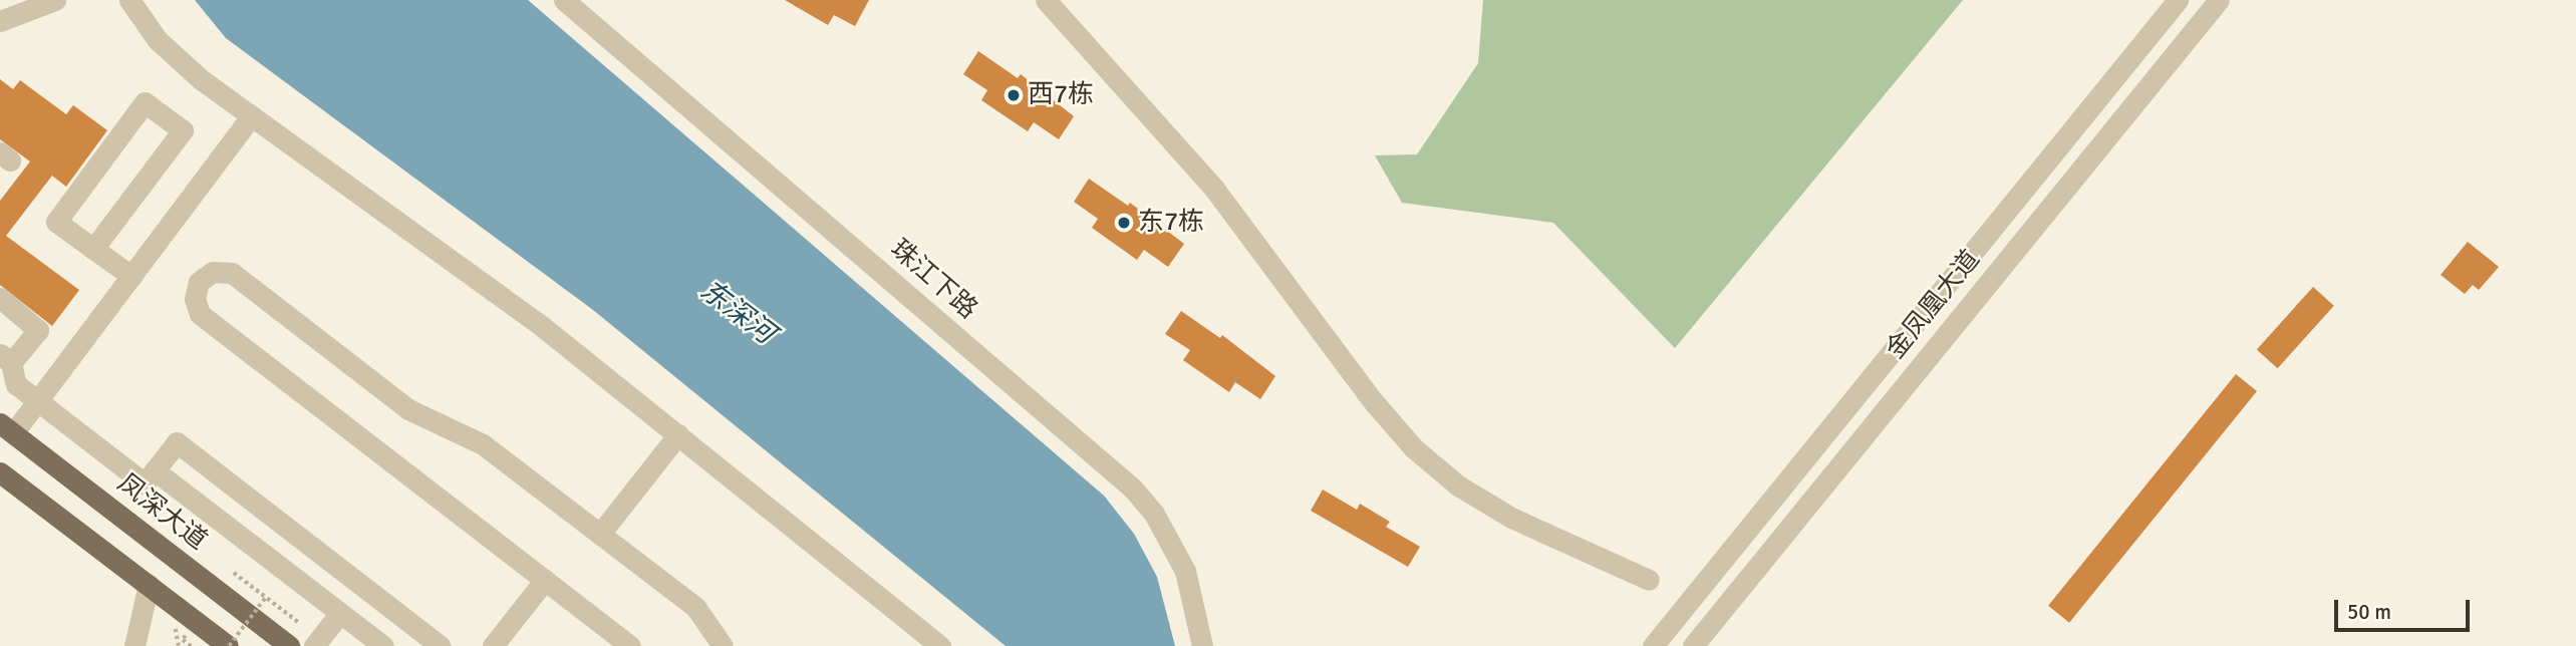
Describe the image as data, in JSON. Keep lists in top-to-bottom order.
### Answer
{
  "streets": {
    "main road": ["凤深大道"],
    "street": ["珠江下路", "金凤凰大道"]
  },
  "water": ["东深河"],
  "places": ["西7栋", "东7栋"],
  "scale_bar": "50 m"
}
